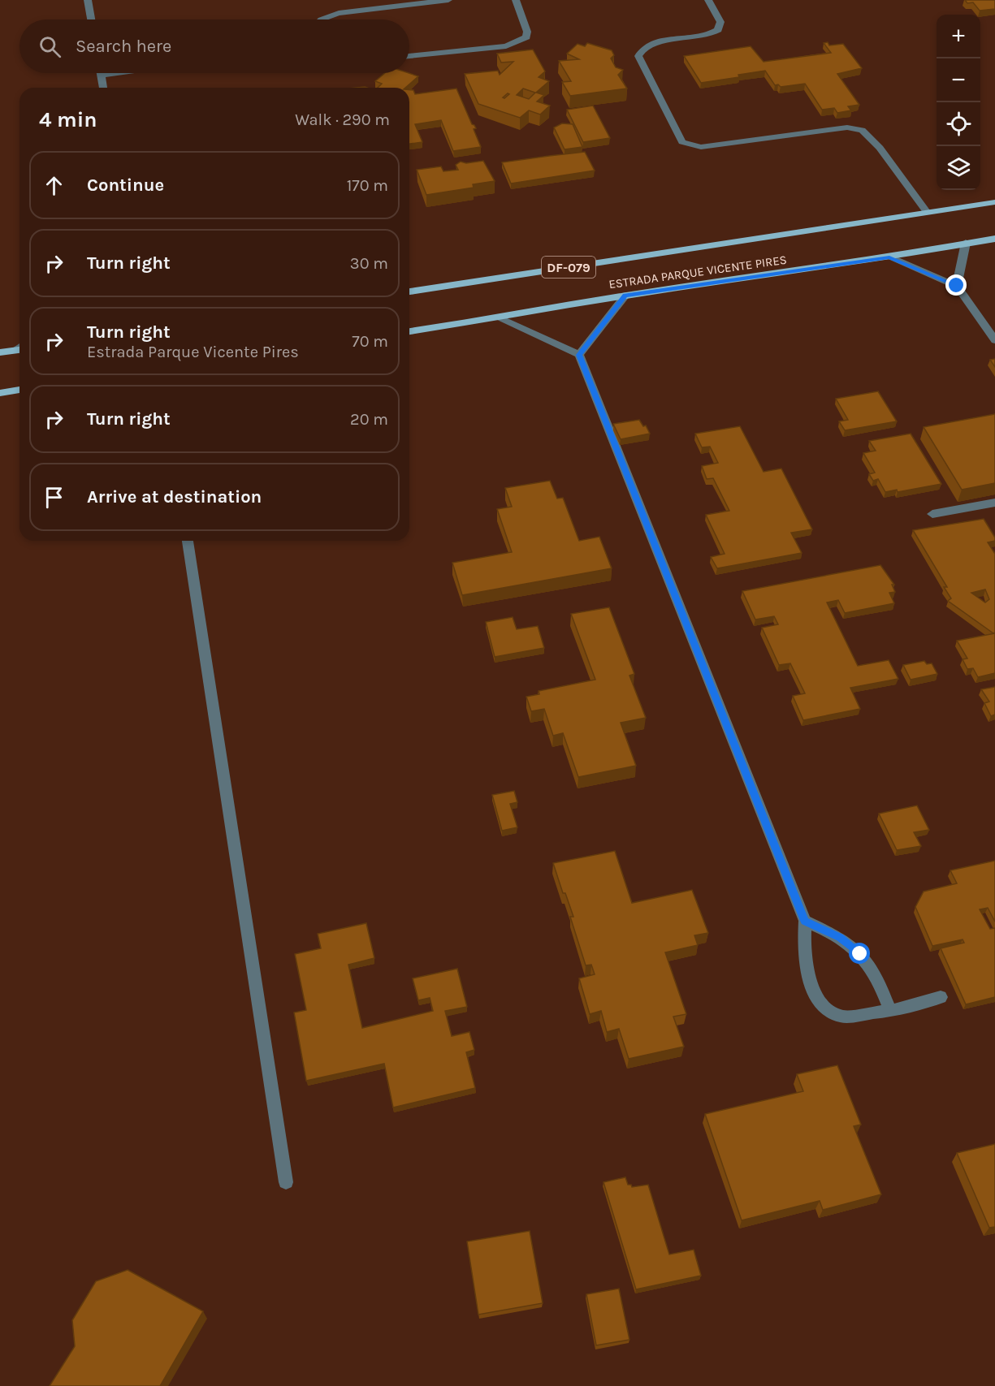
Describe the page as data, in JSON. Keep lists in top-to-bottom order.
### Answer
{
  "streets": {
    "main road": ["DF-079", "ESTRADA PARQUE VICENTE PIRES"]
  },
  "page": {
    "map_buttons": ["+", "−"],
    "search": "Search here",
    "heading": ["4 min", "Walk · 290 m"],
    "list": [
      ["Continue", "170 m"],
      ["Turn right", "30 m"],
      ["Turn right", "Estrada Parque Vicente Pires", "70 m"],
      ["Turn right", "20 m"],
      "Arrive at destination"
    ]
  }
}
